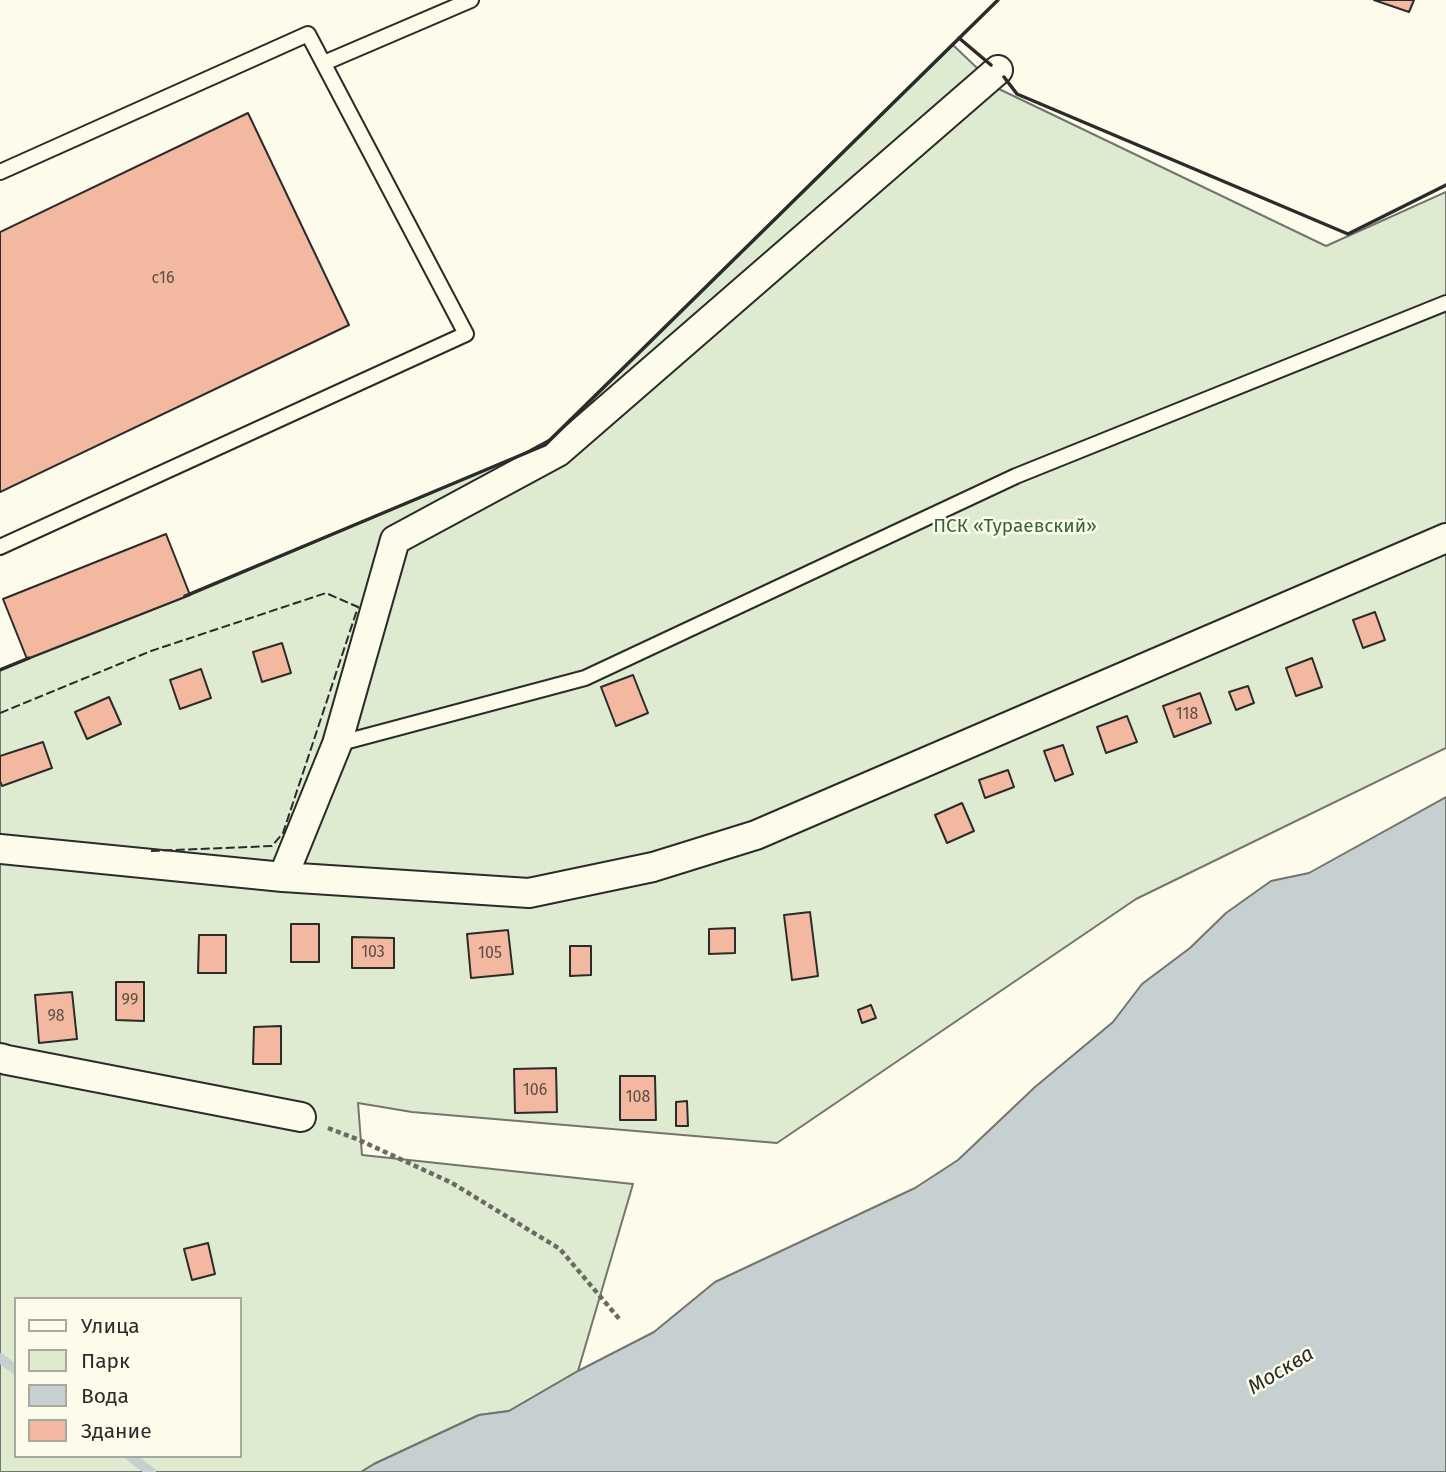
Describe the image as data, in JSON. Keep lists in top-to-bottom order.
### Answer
{
  "water": ["Москва"],
  "parks": ["ПСК «Тураевский»"],
  "house_numbers": [
    "с16",
    "118",
    "103",
    "105",
    "99",
    "98",
    "106",
    "108"
  ],
  "legend": [
    "Улица",
    "Парк",
    "Вода",
    "Здание"
  ]
}
